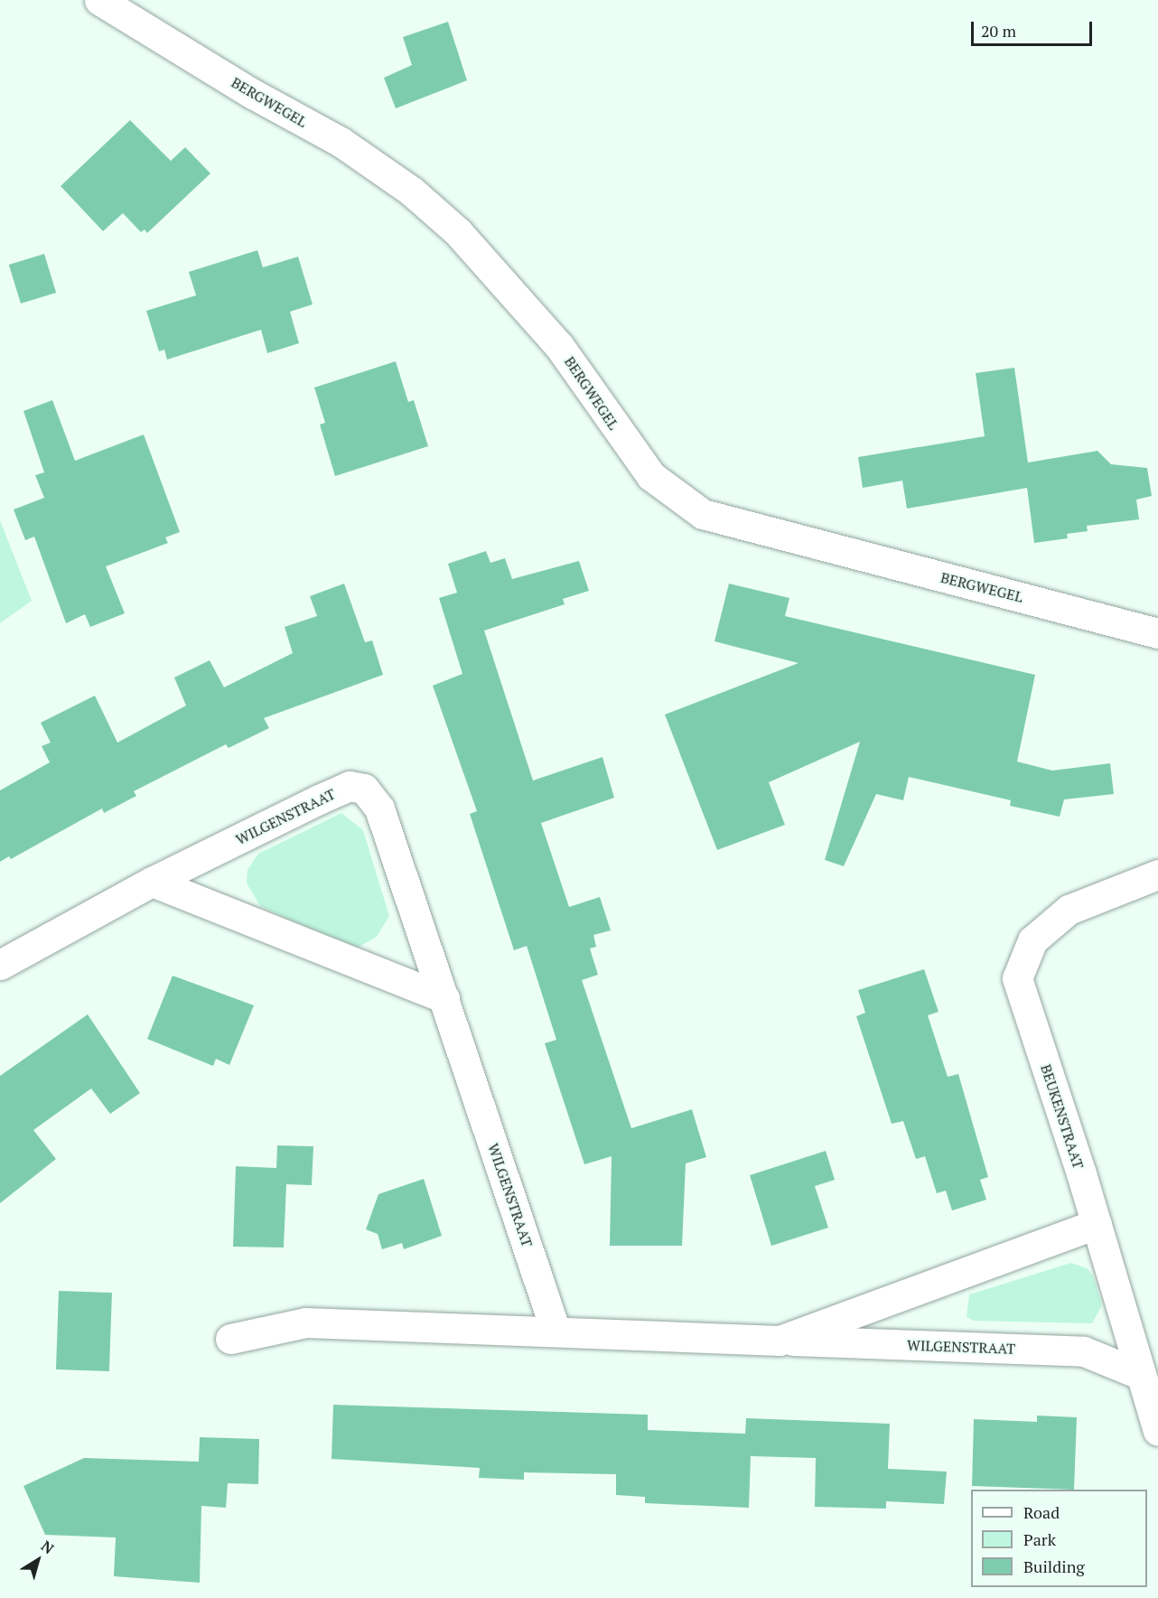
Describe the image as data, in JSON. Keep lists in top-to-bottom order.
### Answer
{
  "streets": {
    "street": ["BERGWEGEL", "WILGENSTRAAT", "BEUKENSTRAAT"]
  },
  "crossings": [
    ["WILGENSTRAAT", "BEUKENSTRAAT"]
  ],
  "legend": ["Road", "Park", "Building"],
  "scale_bar": "20 m",
  "north": "top right"
}
